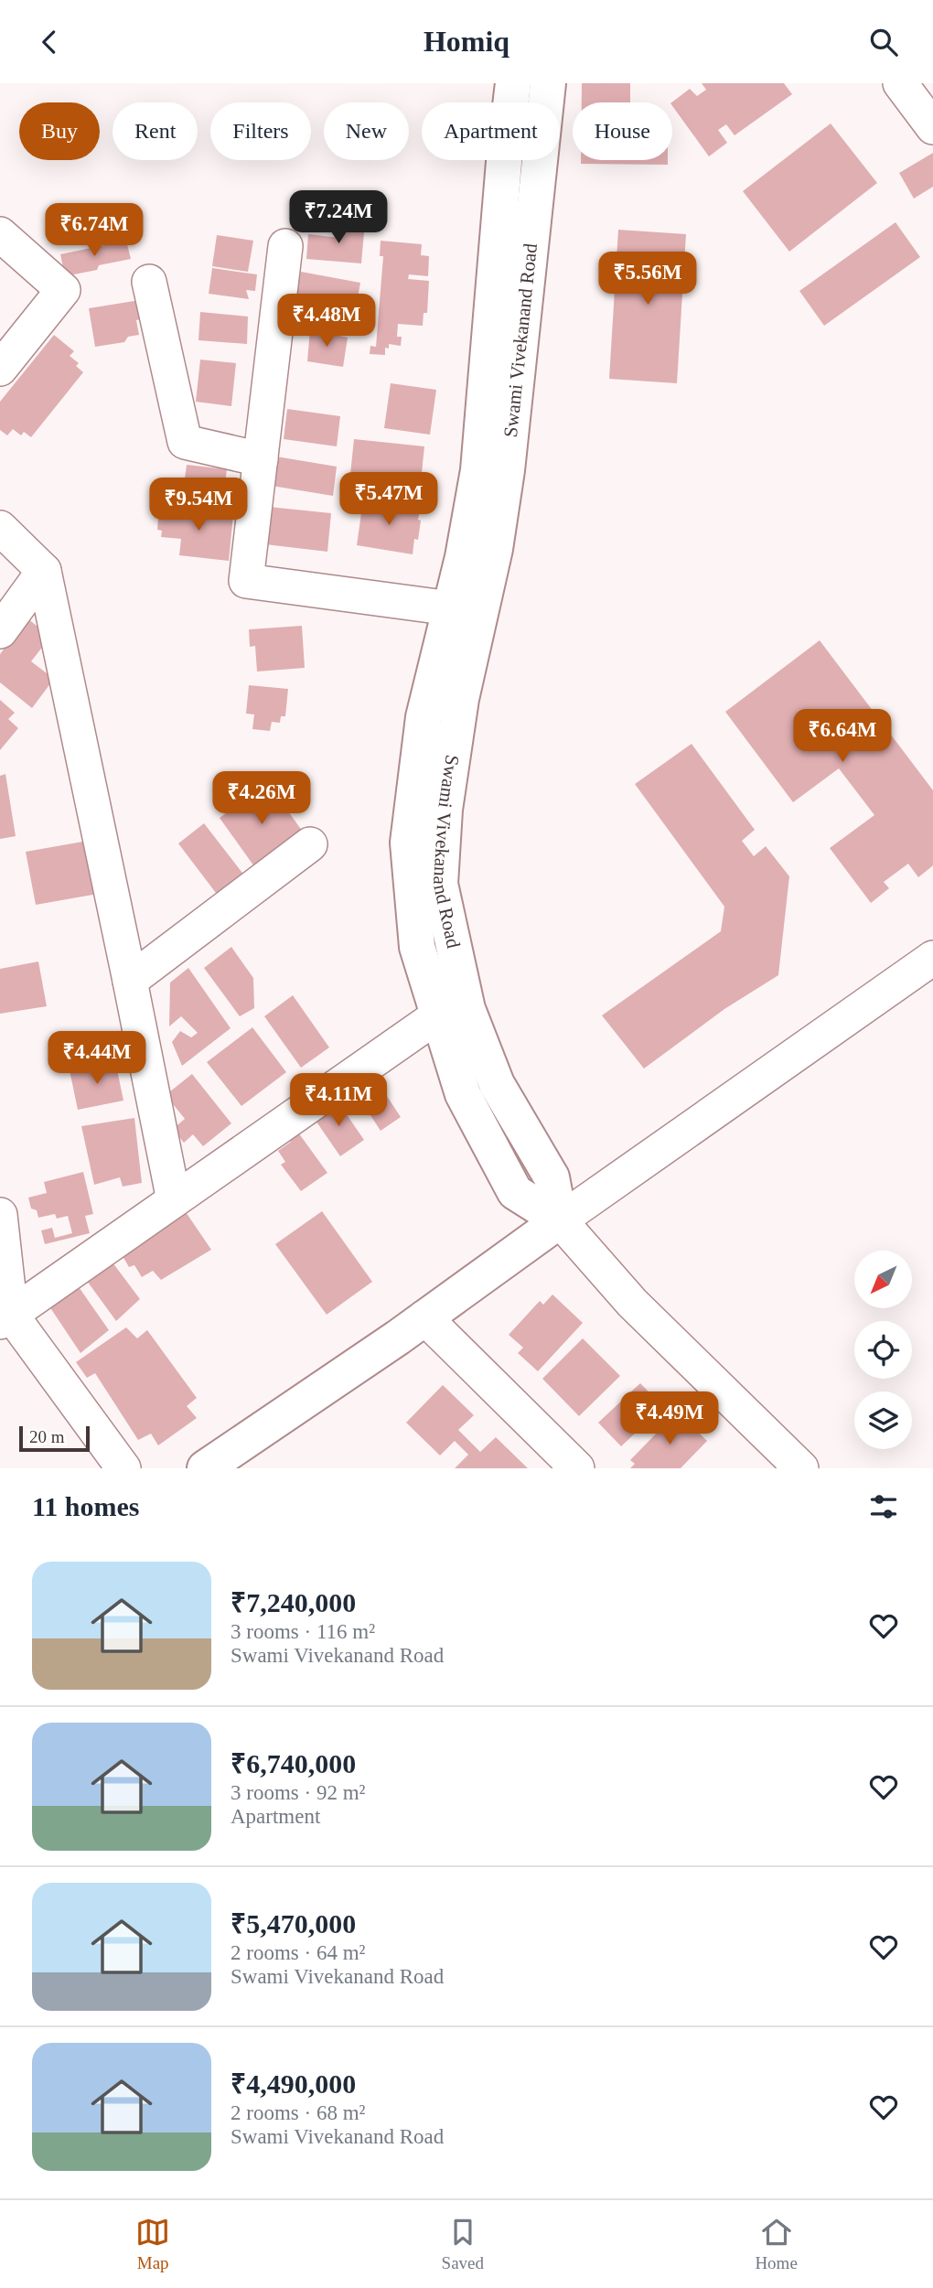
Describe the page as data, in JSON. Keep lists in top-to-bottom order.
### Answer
{
  "streets": {
    "main road": ["Swami Vivekanand Road"]
  },
  "scale_bar": "20 m",
  "north": "bottom left",
  "page": {
    "header": "Homiq",
    "chip": [
      "Buy",
      "Rent",
      "Filters",
      "New",
      "Apartment",
      "House"
    ],
    "price": [
      "₹7.24M",
      "₹6.74M",
      "₹5.56M",
      "₹4.48M",
      "₹5.47M",
      "₹9.54M",
      "₹6.64M",
      "₹4.26M",
      "₹4.44M",
      "₹4.11M",
      "₹4.49M"
    ],
    "scale": "20 m",
    "heading": "11 homes",
    "list": [
      {
        "name": "₹7,240,000",
        "note": "3 rooms · 116 m² · Swami Vivekanand Road"
      },
      {
        "name": "₹6,740,000",
        "note": "3 rooms · 92 m² · Apartment"
      },
      {
        "name": "₹5,470,000",
        "note": "2 rooms · 64 m² · Swami Vivekanand Road"
      },
      {
        "name": "₹4,490,000",
        "note": "2 rooms · 68 m² · Swami Vivekanand Road"
      }
    ],
    "tabs": ["Map", "Saved", "Home"]
  }
}
